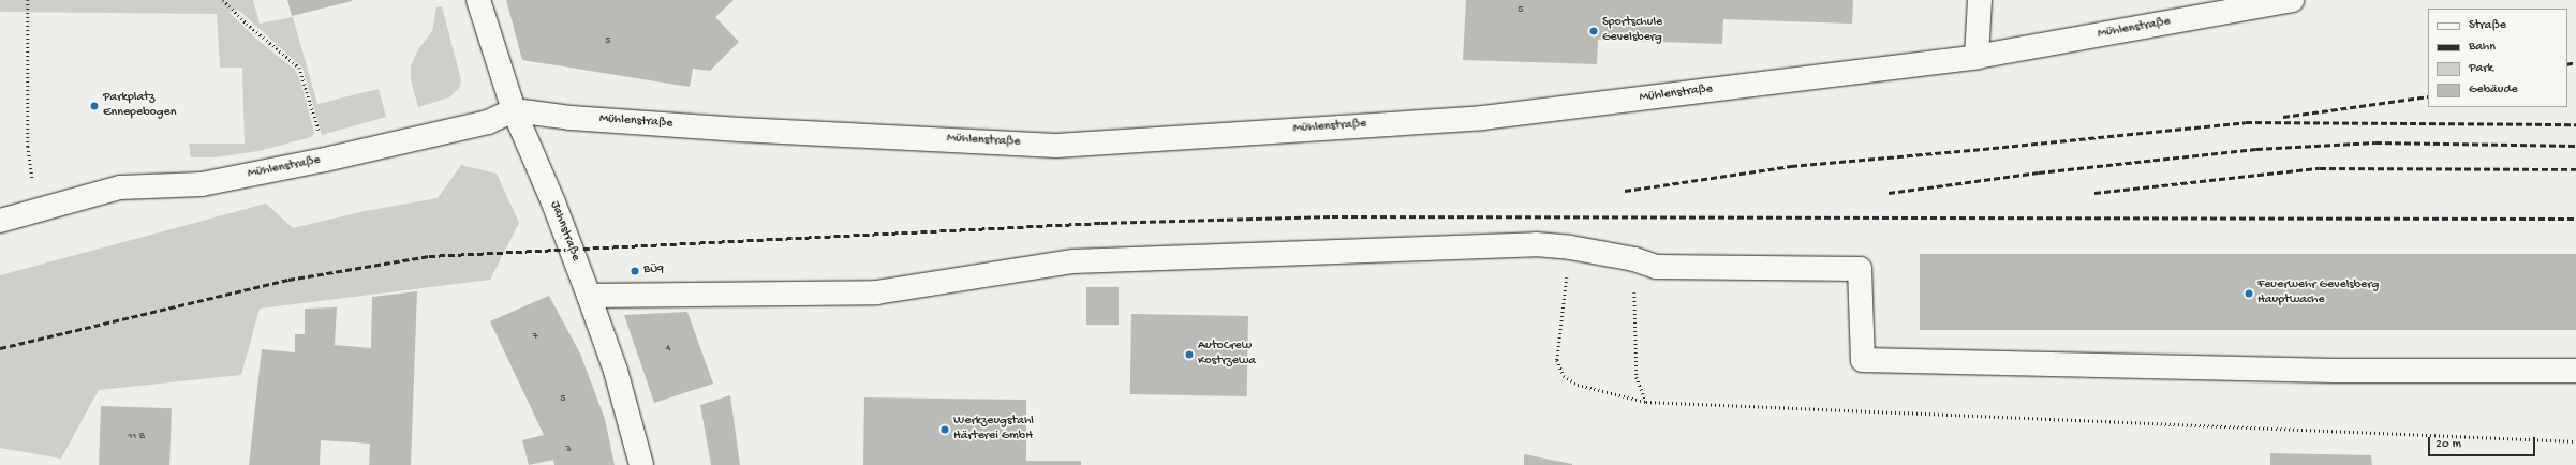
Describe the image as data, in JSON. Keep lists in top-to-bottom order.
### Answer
{
  "streets": {
    "street": ["Mühlenstraße", "Jahnstraße"]
  },
  "crossings": [
    ["Mühlenstraße", "Jahnstraße"]
  ],
  "places": [
    "Sportschule Gevelsberg",
    "Parkplatz Ennepebogen",
    "BÜ9",
    "Feuerwehr Gevelsberg Hauptwache",
    "AutoCrew Kostrzewa",
    "Werkzeugstahl Härterei GmbH"
  ],
  "house_numbers": [
    "5",
    "5",
    "7",
    "4",
    "5",
    "11 B",
    "3"
  ],
  "legend": [
    "Straße",
    "Bahn",
    "Park",
    "Gebäude"
  ],
  "scale_bar": "20 m"
}
